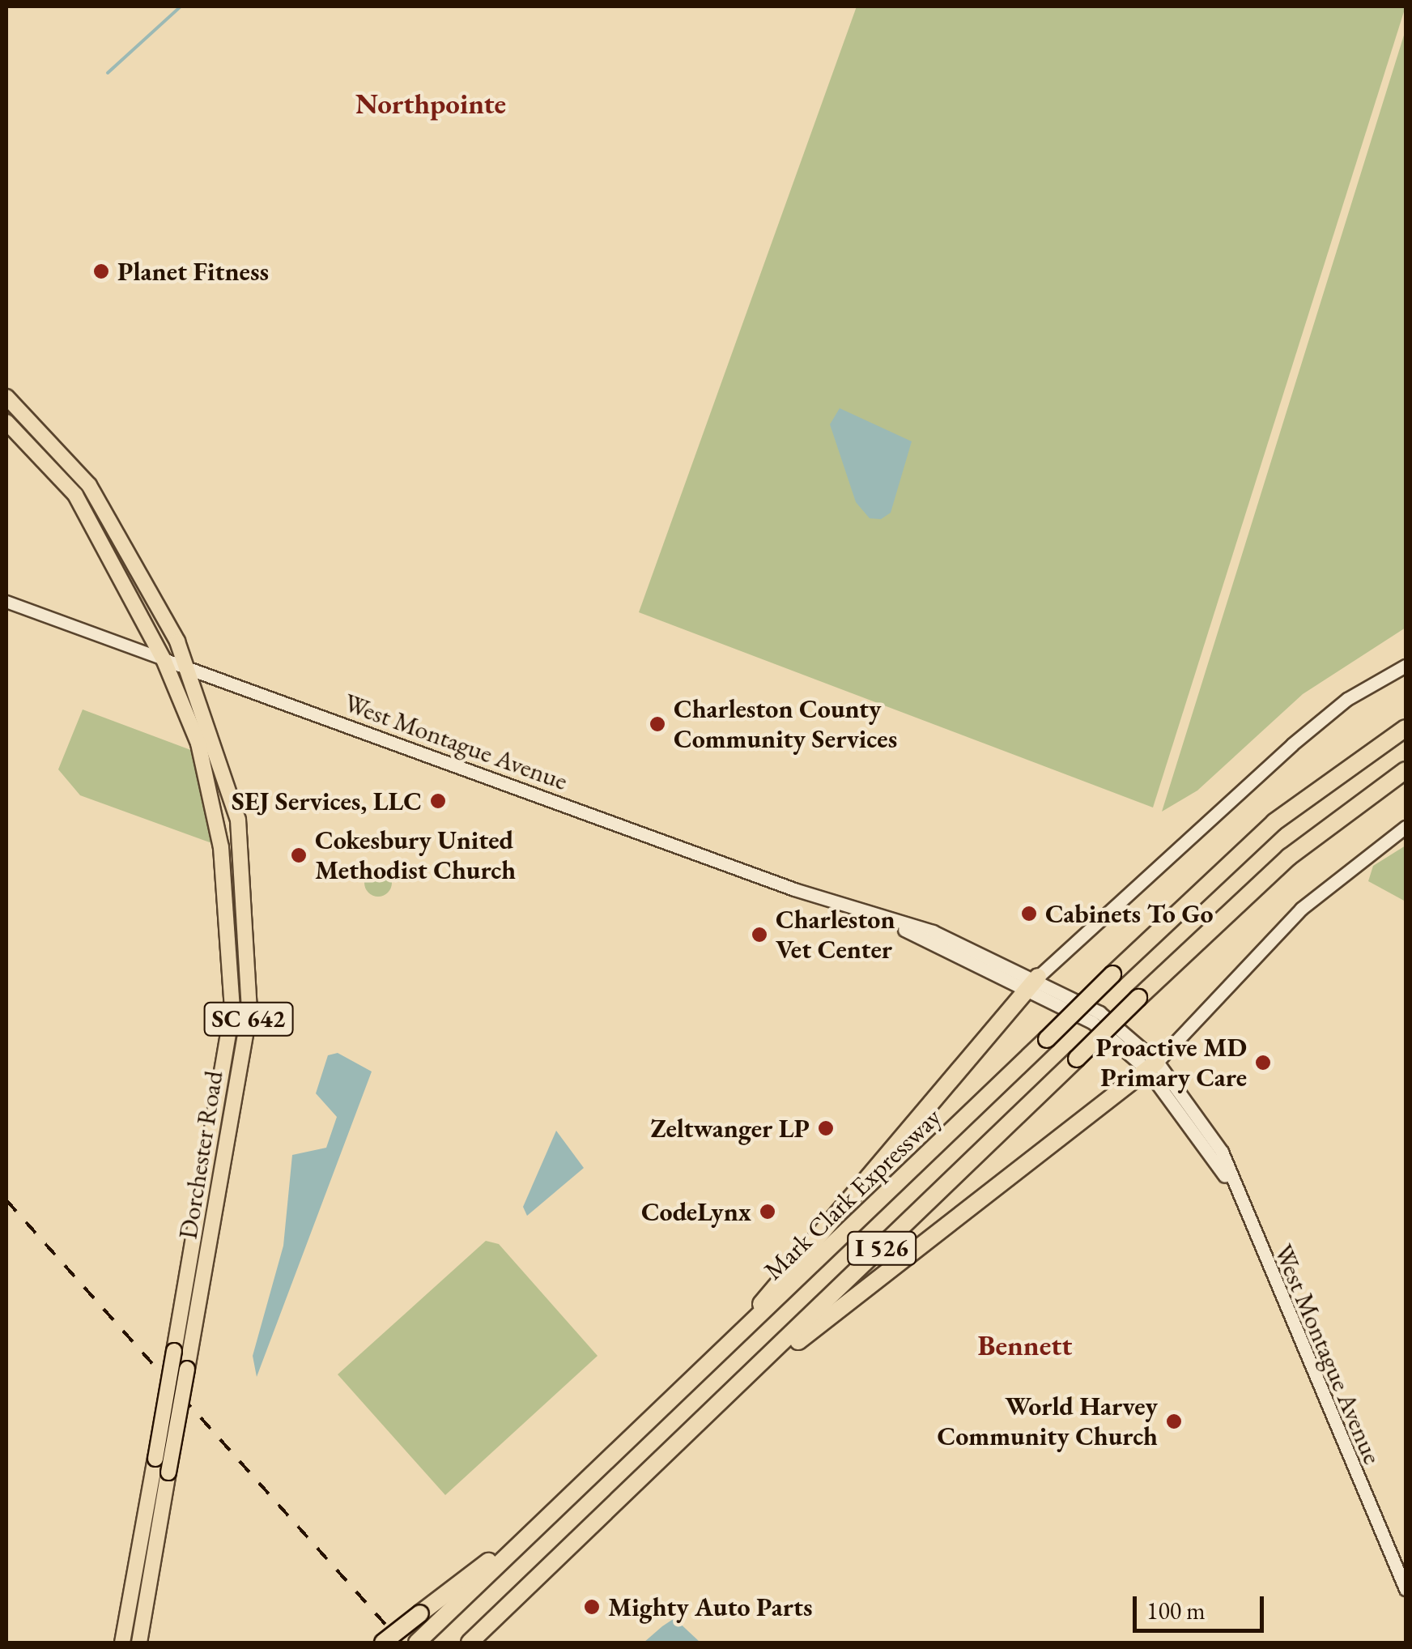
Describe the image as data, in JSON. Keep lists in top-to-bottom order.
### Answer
{
  "streets": {
    "highway": ["Mark Clark Expressway", "I 526"],
    "main road": ["West Montague Avenue", "SC 642", "Dorchester Road"]
  },
  "crossings": [
    ["West Montague Avenue", "Dorchester Road"]
  ],
  "districts": ["Northpointe", "Bennett"],
  "places": [
    "Planet Fitness",
    "Charleston County Community Services",
    "SEJ Services, LLC",
    "Cokesbury United Methodist Church",
    "Cabinets To Go",
    "Charleston Vet Center",
    "Proactive MD Primary Care",
    "Zeltwanger LP",
    "CodeLynx",
    "World Harvey Community Church",
    "Mighty Auto Parts"
  ],
  "scale_bar": "100 m"
}
